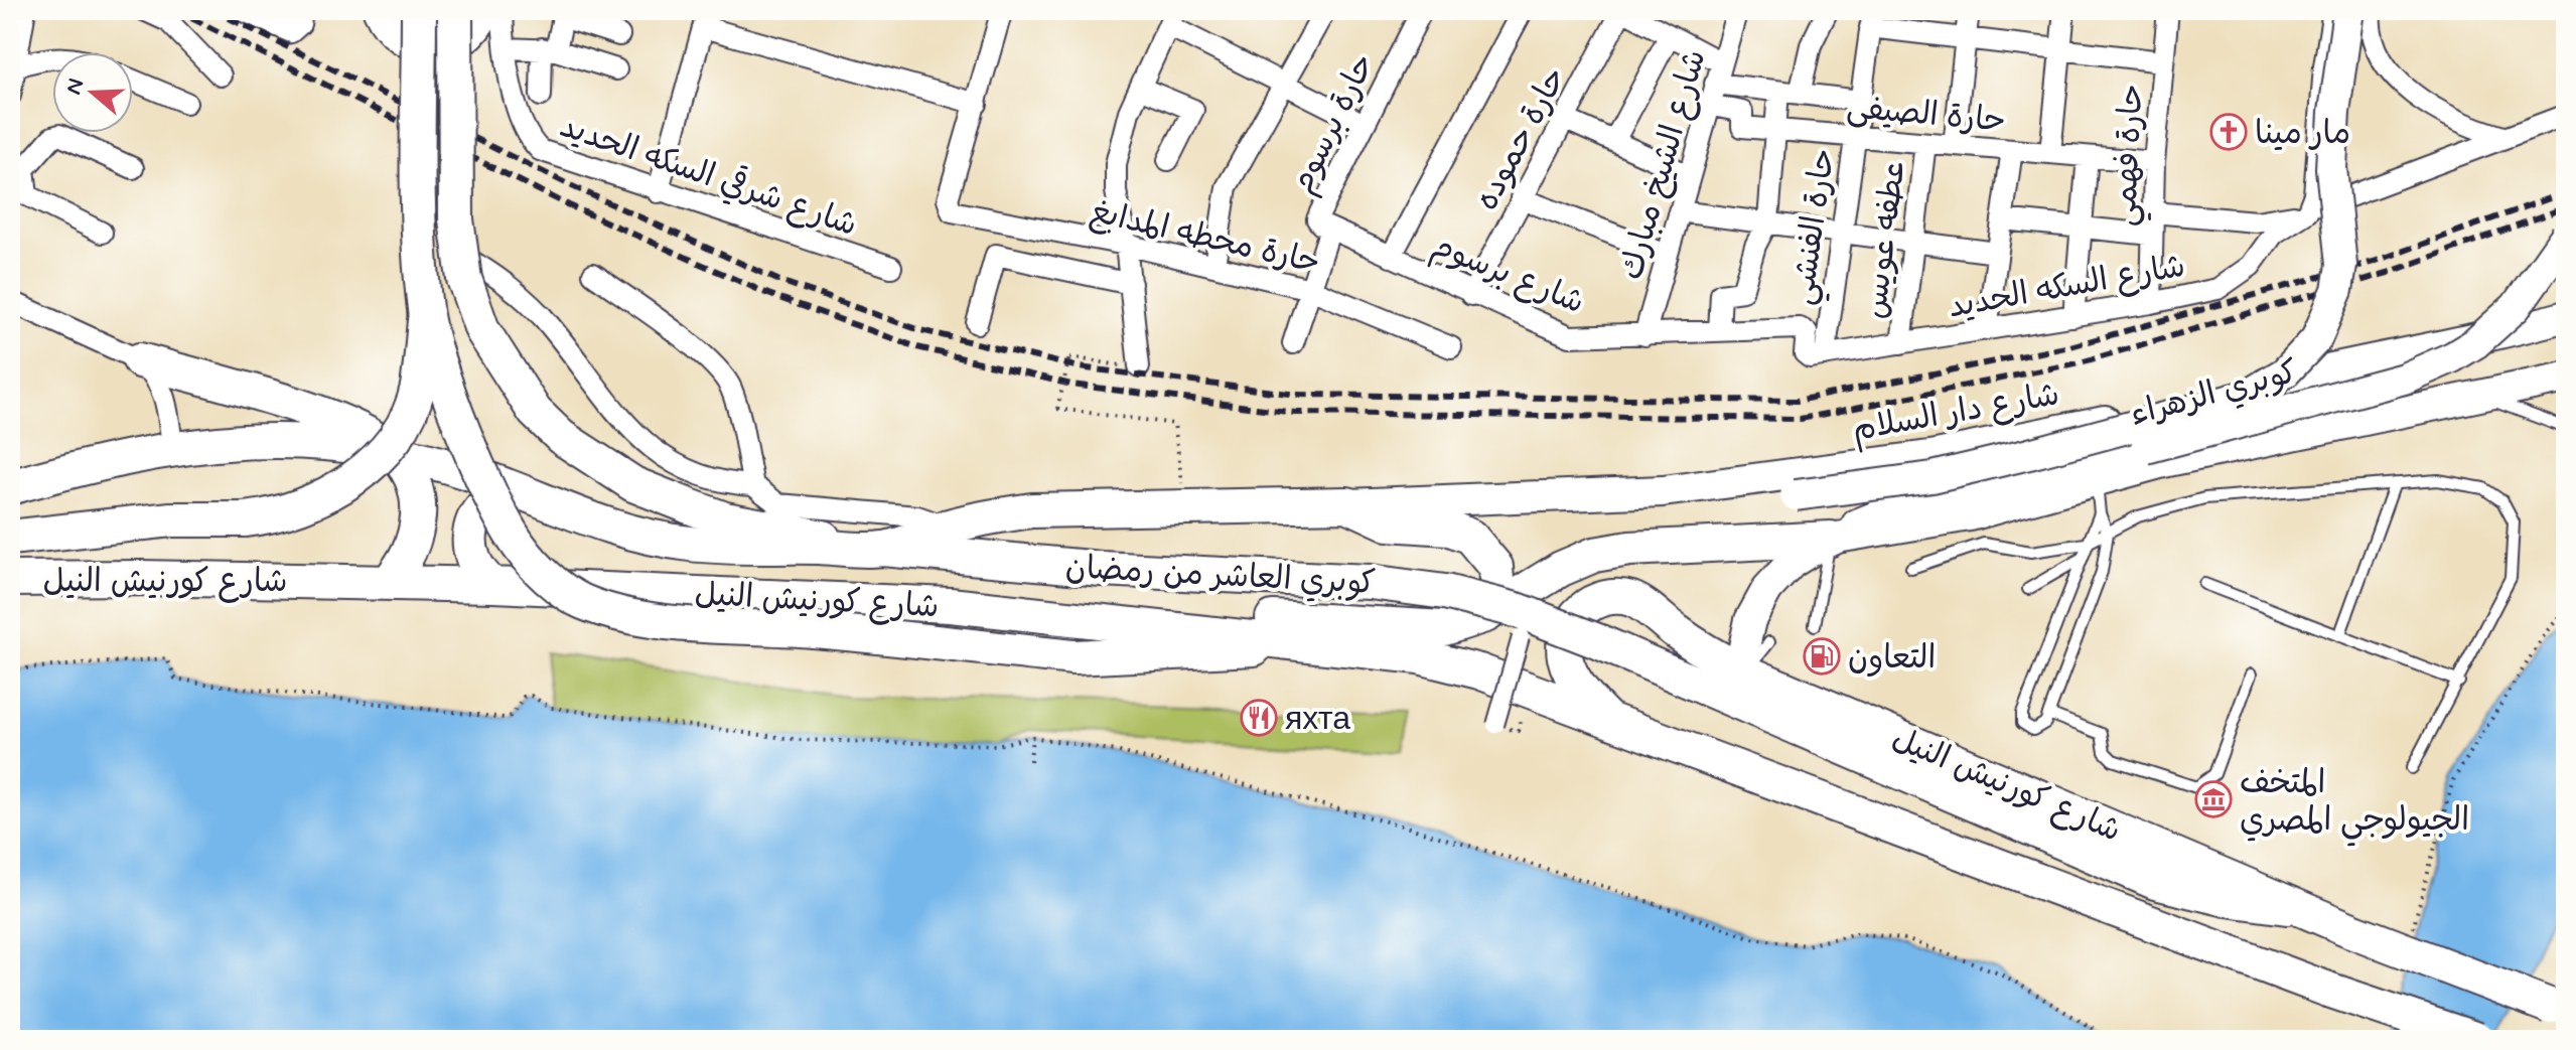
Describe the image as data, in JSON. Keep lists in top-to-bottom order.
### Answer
{
  "streets": {
    "main road": [
      "كوبري الزهراء",
      "شارع دار السلام",
      "كوبري العاشر من رمضان",
      "شارع كورنيش النيل"
    ],
    "street": [
      "حارة الصيفى",
      "حارة برسوم",
      "حارة حموده",
      "حارة فهمي",
      "شارع الشيخ مبارك",
      "شارع شرقي السكه الحديد",
      "حارة الفنشي",
      "حارة محطه المدابغ",
      "عطفه عويس",
      "شارع برسوم",
      "شارع السكه الحديد"
    ]
  },
  "crossings": [
    ["حارة الصيفى", "حارة فهمي"],
    ["حارة الصيفى", "شارع الشيخ مبارك"],
    ["حارة الصيفى", "حارة الفنشي"],
    ["حارة الصيفى", "عطفه عويس"],
    ["حارة برسوم", "حارة محطه المدابغ"],
    ["حارة برسوم", "شارع برسوم"],
    ["حارة حموده", "شارع برسوم"],
    ["حارة فهمي", "شارع السكه الحديد"],
    ["شارع الشيخ مبارك", "شارع برسوم"],
    ["حارة الفنشي", "شارع برسوم"],
    ["حارة الفنشي", "شارع السكه الحديد"],
    ["عطفه عويس", "شارع السكه الحديد"],
    ["شارع برسوم", "شارع السكه الحديد"],
    ["كوبري الزهراء", "شارع دار السلام"],
    ["شارع دار السلام", "شارع كورنيش النيل"],
    ["كوبري العاشر من رمضان", "شارع كورنيش النيل"]
  ],
  "places": {
    "church": ["مار مينا"],
    "fuel station": ["التعاون"],
    "restaurant": ["яхта"],
    "museum": ["المتخف الجيولوجي المصري"]
  },
  "north": "left"
}
